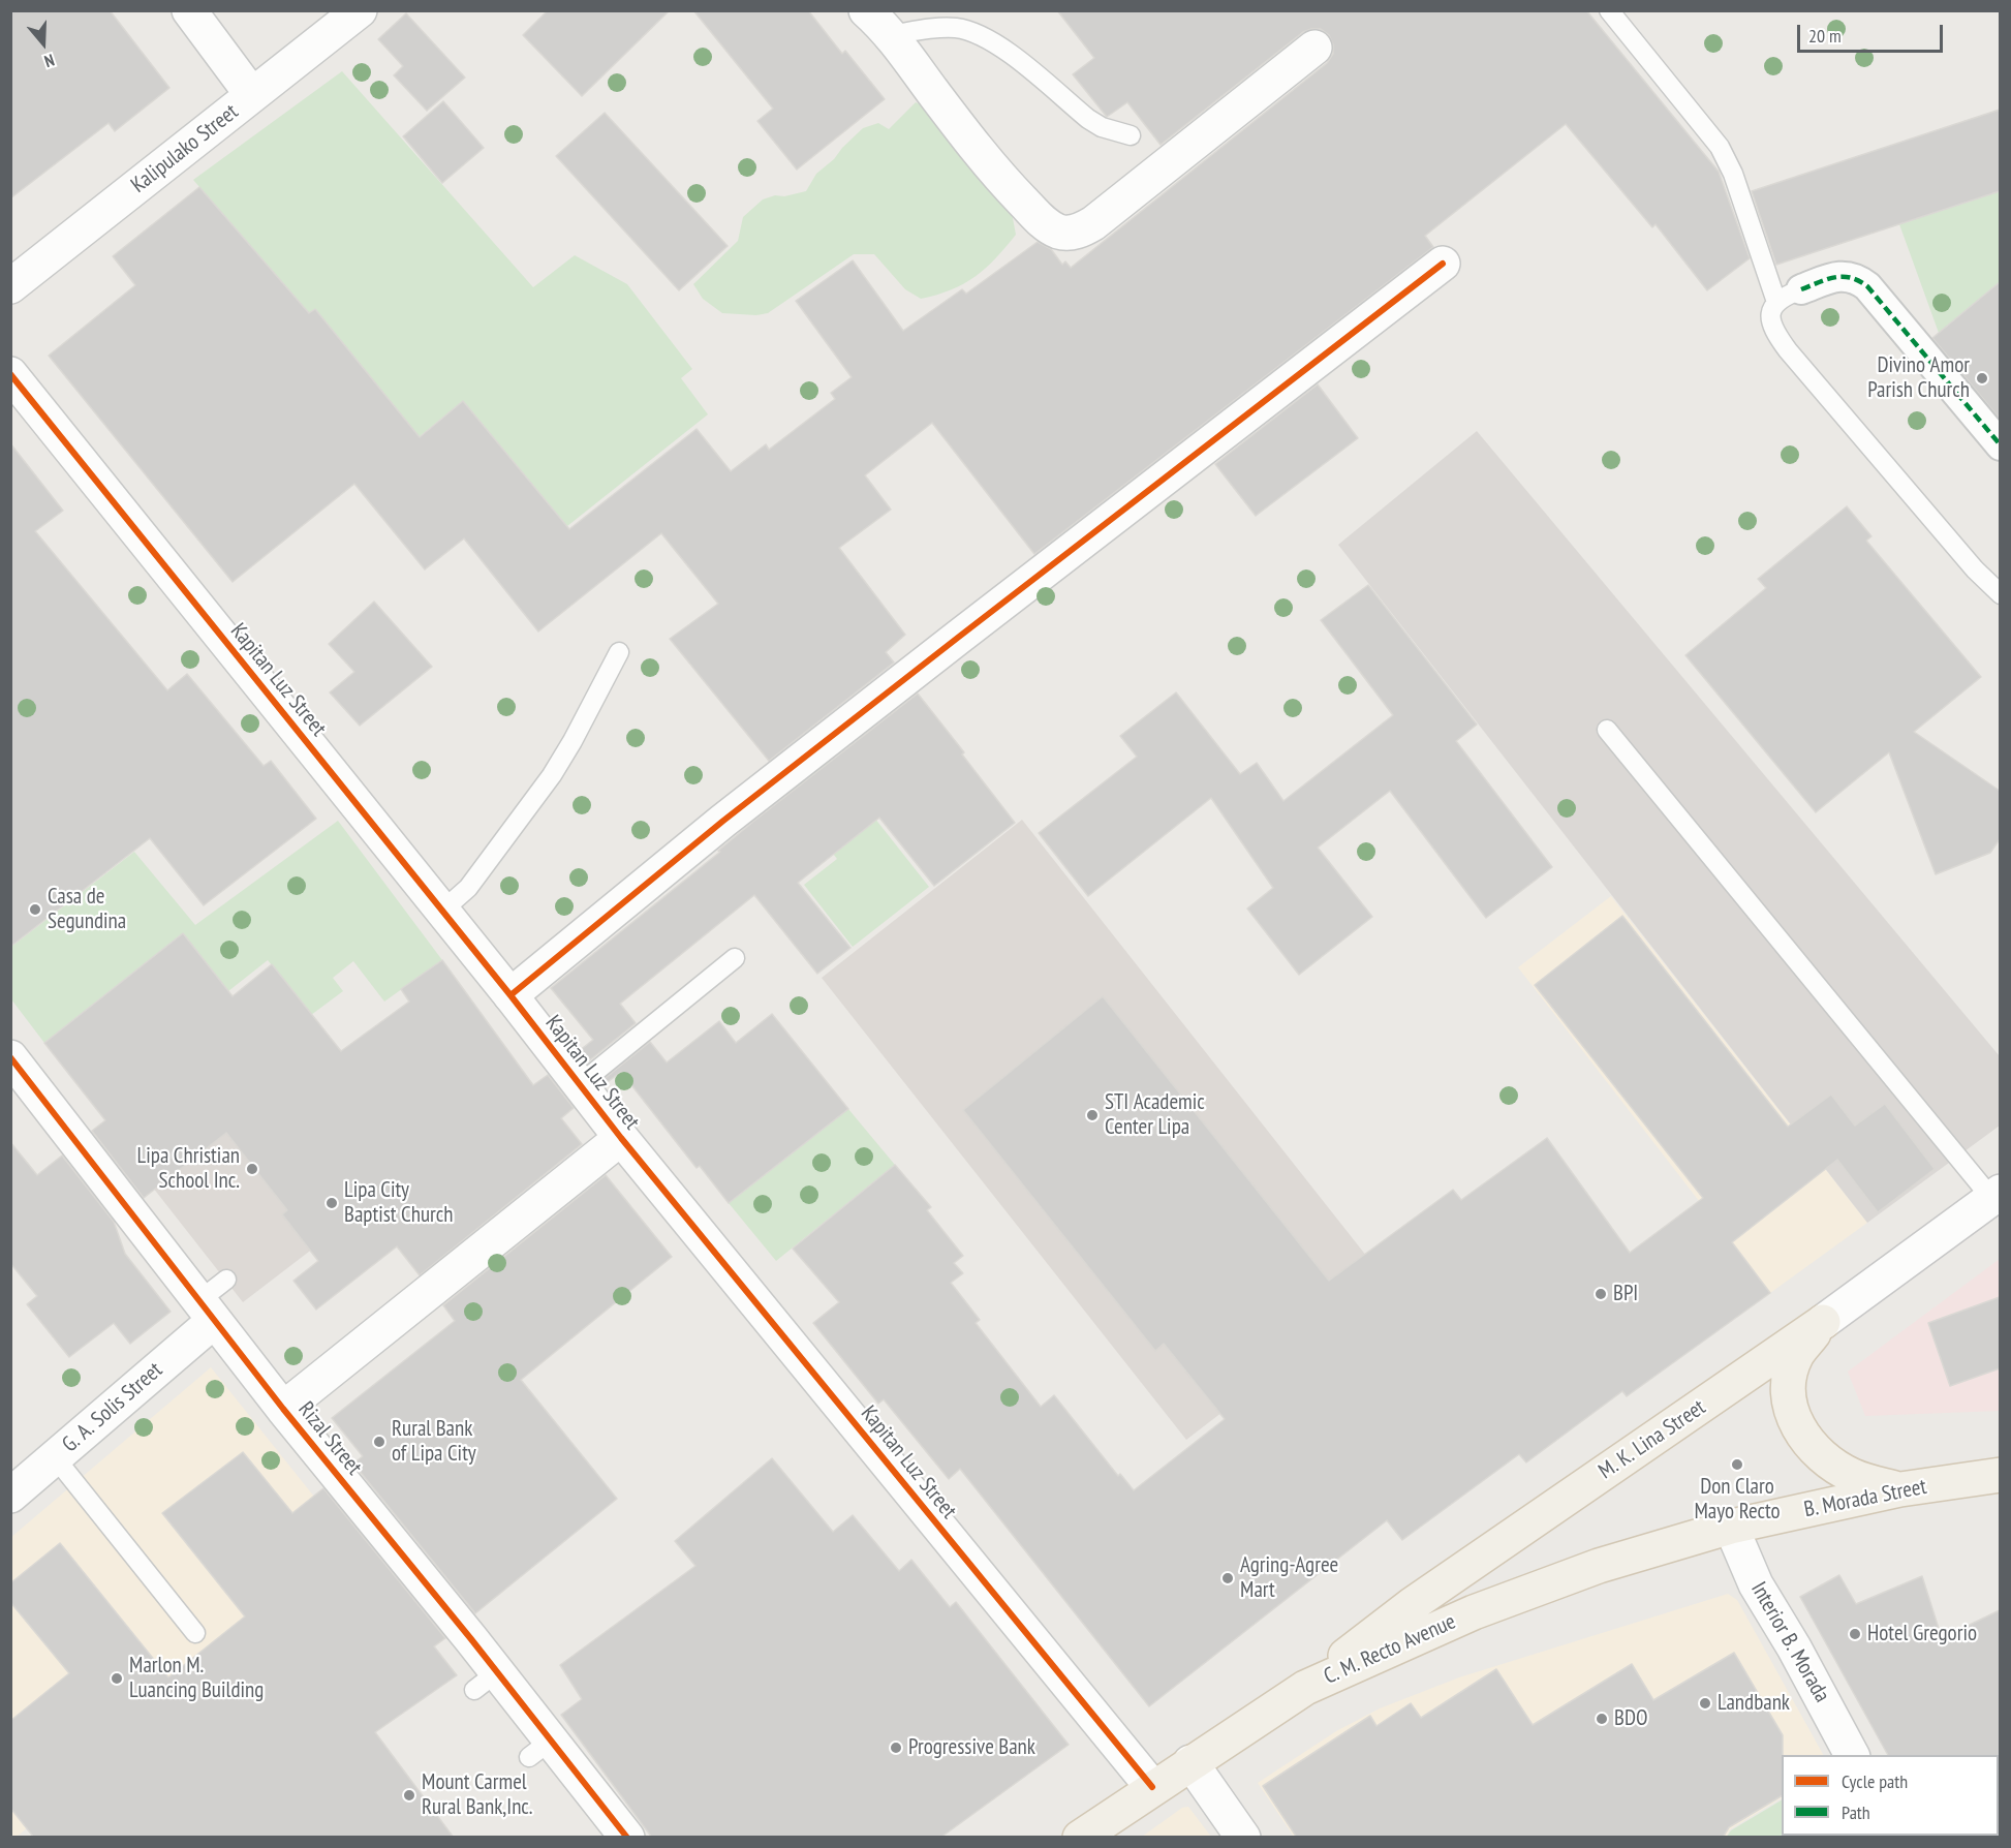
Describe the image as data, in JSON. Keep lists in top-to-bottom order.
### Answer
{
  "streets": {
    "main road": ["M. K. Lina Street", "B. Morada Street", "C. M. Recto Avenue"],
    "street": [
      "Kalipulako Street",
      "Kapitan Luz Street",
      "G. A. Solis Street",
      "Rizal Street",
      "Interior B. Morada"
    ]
  },
  "crossings": [
    ["Kapitan Luz Street", "C. M. Recto Avenue"],
    ["G. A. Solis Street", "Rizal Street"],
    ["M. K. Lina Street", "C. M. Recto Avenue"],
    ["B. Morada Street", "Interior B. Morada"],
    ["B. Morada Street", "C. M. Recto Avenue"],
    ["Interior B. Morada", "C. M. Recto Avenue"]
  ],
  "places": [
    "Divino Amor Parish Church",
    "Casa de Segundina",
    "STI Academic Center Lipa",
    "Lipa Christian School Inc.",
    "Lipa City Baptist Church",
    "BPI",
    "Rural Bank of Lipa City",
    "Don Claro Mayo Recto",
    "Agring-Agree Mart",
    "Hotel Gregorio",
    "Marlon M. Luancing Building",
    "Landbank",
    "BDO",
    "Progressive Bank",
    "Mount Carmel Rural Bank,Inc."
  ],
  "legend": ["Cycle path", "Path"],
  "scale_bar": "20 m",
  "north": "bottom"
}
